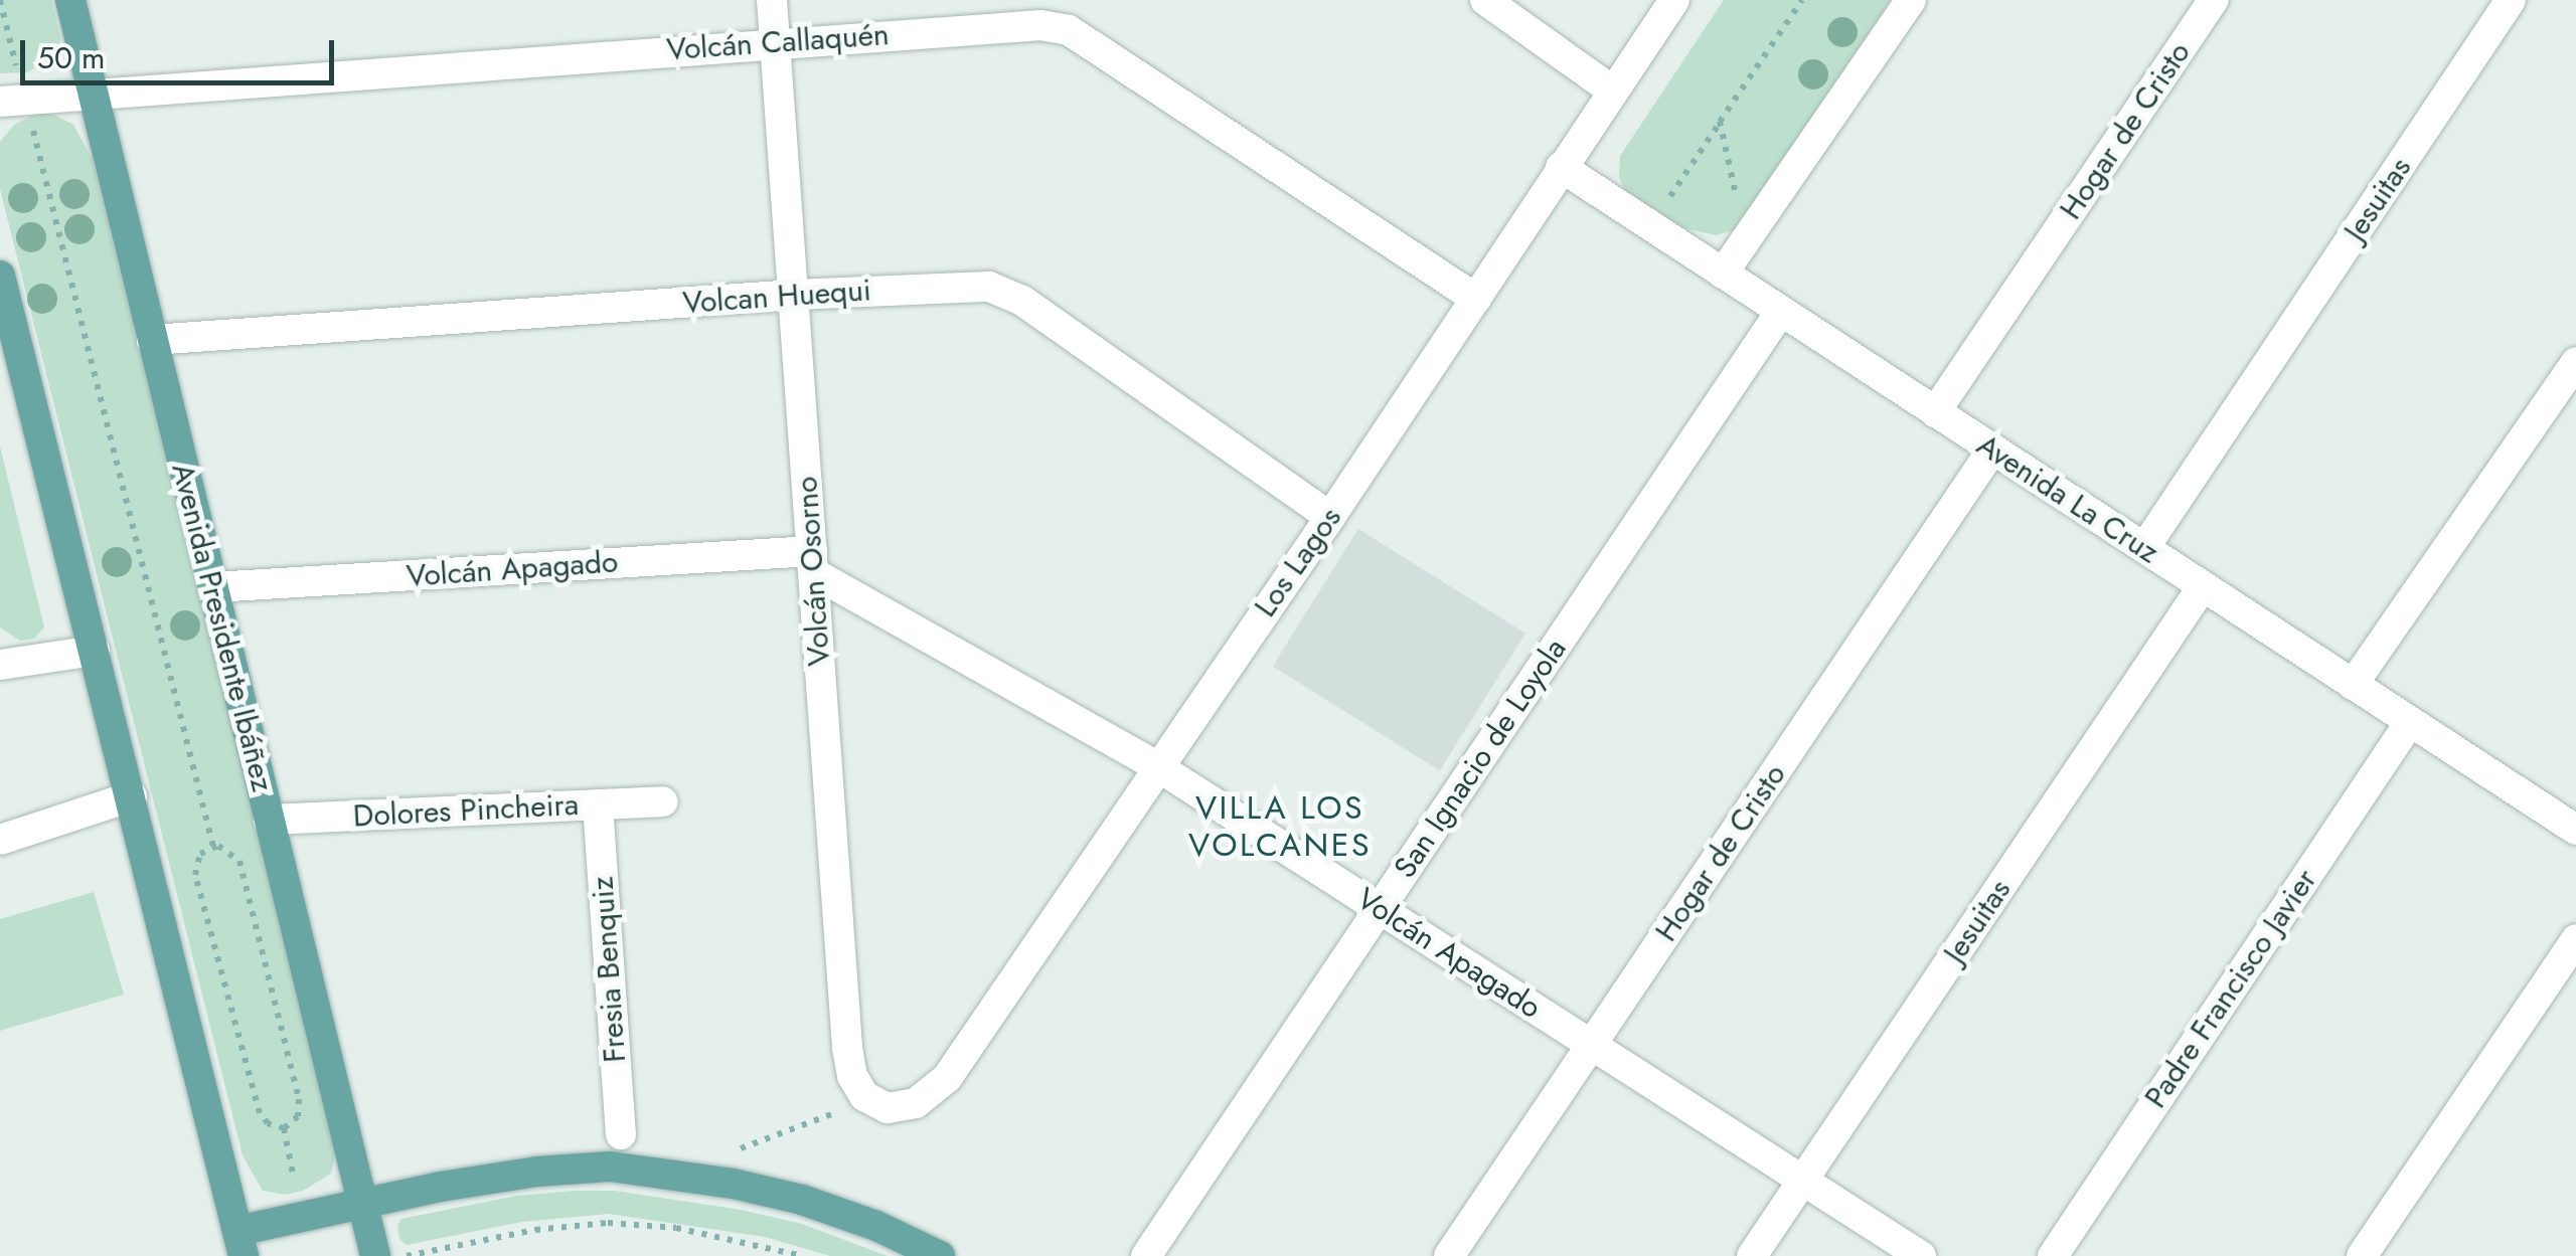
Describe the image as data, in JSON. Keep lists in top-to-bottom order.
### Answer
{
  "streets": {
    "main road": ["Avenida Presidente Ibáñez"],
    "street": [
      "Volcán Callaquén",
      "Hogar de Cristo",
      "Jesuitas",
      "Volcan Huequi",
      "Avenida La Cruz",
      "Los Lagos",
      "Volcán Apagado",
      "Volcán Osorno",
      "San Ignacio de Loyola",
      "Dolores Pincheira",
      "Fresia Benquiz",
      "Padre Francisco Javier"
    ]
  },
  "crossings": [
    ["Volcán Callaquén", "Los Lagos"],
    ["Volcán Callaquén", "Volcán Osorno"],
    ["Volcán Callaquén", "Avenida Presidente Ibáñez"],
    ["Hogar de Cristo", "Avenida La Cruz"],
    ["Hogar de Cristo", "Volcán Apagado"],
    ["Jesuitas", "Avenida La Cruz"],
    ["Jesuitas", "Volcán Apagado"],
    ["Volcan Huequi", "Los Lagos"],
    ["Volcan Huequi", "Volcán Osorno"],
    ["Volcan Huequi", "Avenida Presidente Ibáñez"],
    ["Avenida La Cruz", "Los Lagos"],
    ["Avenida La Cruz", "San Ignacio de Loyola"],
    ["Avenida La Cruz", "Padre Francisco Javier"],
    ["Los Lagos", "Volcán Apagado"],
    ["Los Lagos", "Volcán Osorno"],
    ["Volcán Apagado", "Volcán Osorno"],
    ["Volcán Apagado", "Avenida Presidente Ibáñez"],
    ["Volcán Apagado", "San Ignacio de Loyola"],
    ["Avenida Presidente Ibáñez", "Dolores Pincheira"],
    ["Dolores Pincheira", "Fresia Benquiz"]
  ],
  "districts": ["VILLA LOS VOLCANES"],
  "scale_bar": "50 m"
}
